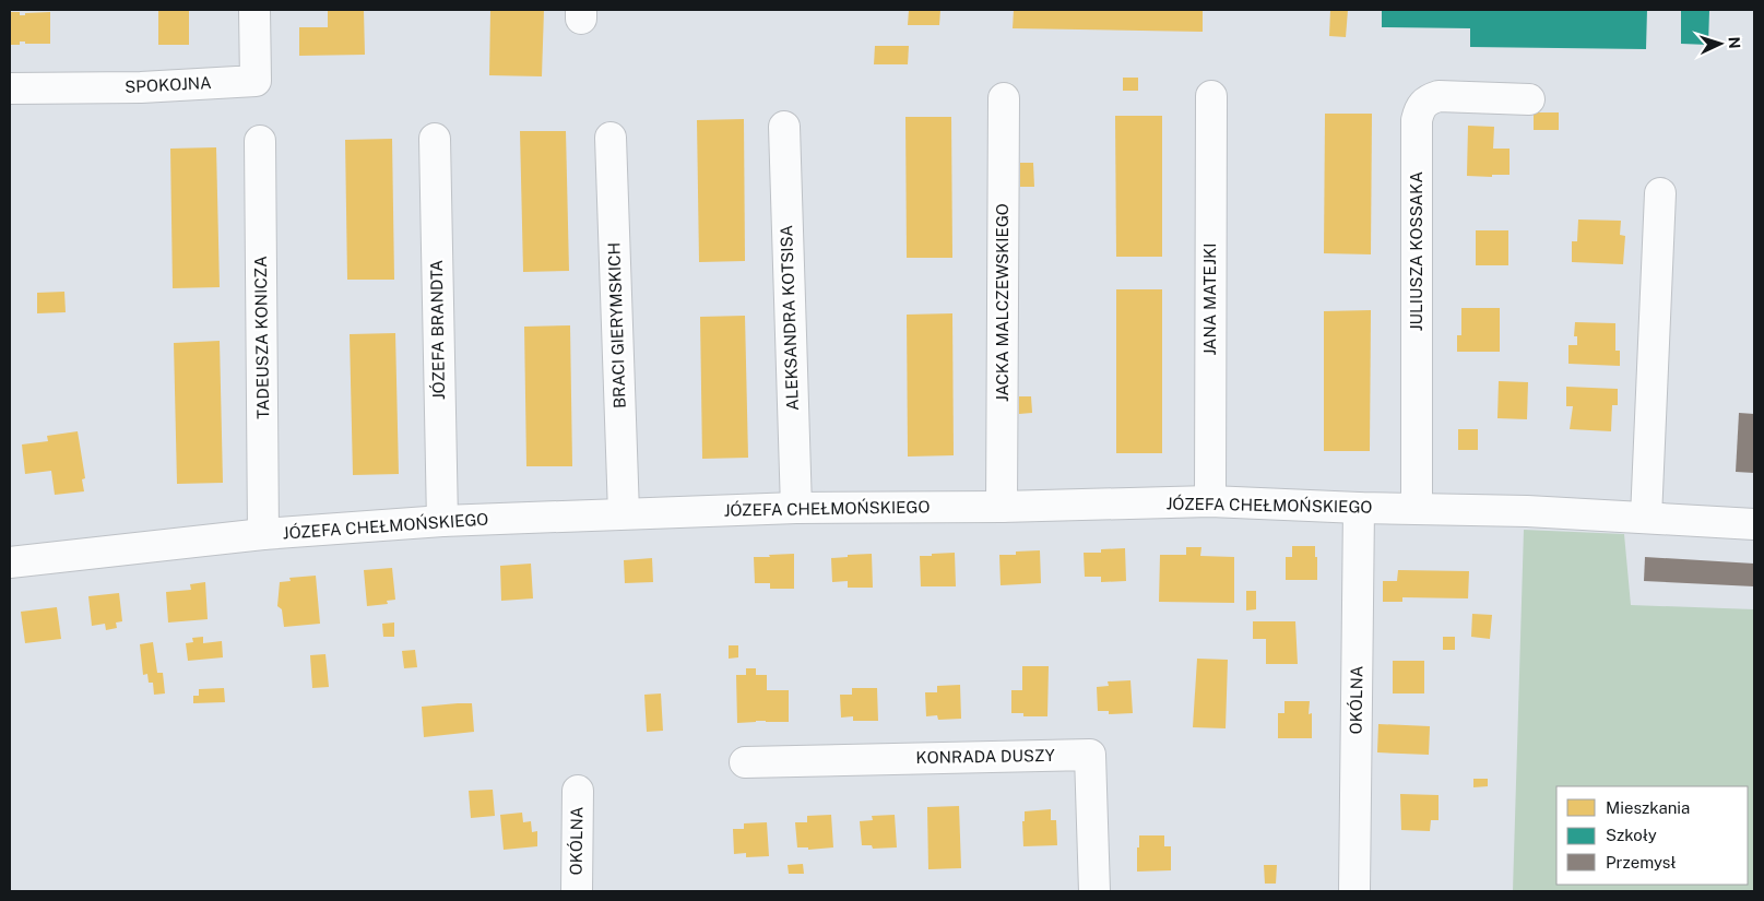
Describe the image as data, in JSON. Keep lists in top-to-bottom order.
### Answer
{
  "streets": {
    "street": [
      "SPOKOJNA",
      "JULIUSZA KOSSAKA",
      "JANA MATEJKI",
      "JACKA MALCZEWSKIEGO",
      "ALEKSANDRA KOTSISA",
      "BRACI GIERYMSKICH",
      "JÓZEFA BRANDTA",
      "TADEUSZA KONICZA",
      "JÓZEFA CHEŁMOŃSKIEGO",
      "OKÓLNA",
      "KONRADA DUSZY"
    ]
  },
  "crossings": [
    ["JULIUSZA KOSSAKA", "JÓZEFA CHEŁMOŃSKIEGO"],
    ["JANA MATEJKI", "JÓZEFA CHEŁMOŃSKIEGO"],
    ["JACKA MALCZEWSKIEGO", "JÓZEFA CHEŁMOŃSKIEGO"],
    ["ALEKSANDRA KOTSISA", "JÓZEFA CHEŁMOŃSKIEGO"],
    ["BRACI GIERYMSKICH", "JÓZEFA CHEŁMOŃSKIEGO"],
    ["JÓZEFA BRANDTA", "JÓZEFA CHEŁMOŃSKIEGO"],
    ["TADEUSZA KONICZA", "JÓZEFA CHEŁMOŃSKIEGO"],
    ["JÓZEFA CHEŁMOŃSKIEGO", "OKÓLNA"]
  ],
  "legend": ["Mieszkania", "Szkoły", "Przemysł"],
  "north": "right"
}
